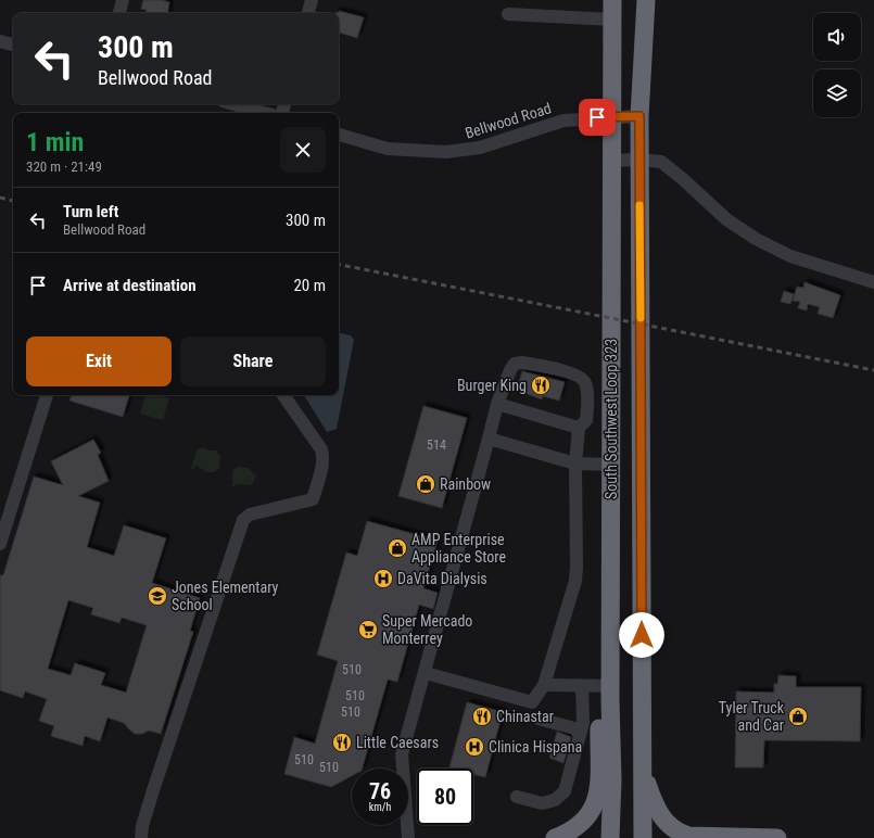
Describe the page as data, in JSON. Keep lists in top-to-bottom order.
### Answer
{
  "streets": {
    "highway": ["South Southwest Loop 323"],
    "street": ["Bellwood Road"]
  },
  "crossings": [
    ["Bellwood Road", "South Southwest Loop 323"]
  ],
  "places": {
    "restaurant": ["Burger King", "Chinastar", "Little Caesars"],
    "shop": ["Rainbow", "AMP Enterprise Appliance Store", "Tyler Truck and Car"],
    "hospital": ["DaVita Dialysis", "Clinica Hispana"],
    "school or university": ["Jones Elementary School"],
    "supermarket": ["Super Mercado Monterrey"]
  },
  "house_numbers": [
    "514",
    "510",
    "510",
    "510",
    "510",
    "510"
  ],
  "page": {
    "turn": ["300 m", "Bellwood Road"],
    "heading": ["1 min", "320 m · 21:49"],
    "list": [
      {
        "name": "Turn left",
        "note": "Bellwood Road",
        "value": "300 m"
      },
      {
        "name": "Arrive at destination",
        "value": "20 m"
      }
    ],
    "buttons": ["Exit", "Share"],
    "speed": "76 km/h",
    "limit": "80"
  }
}
